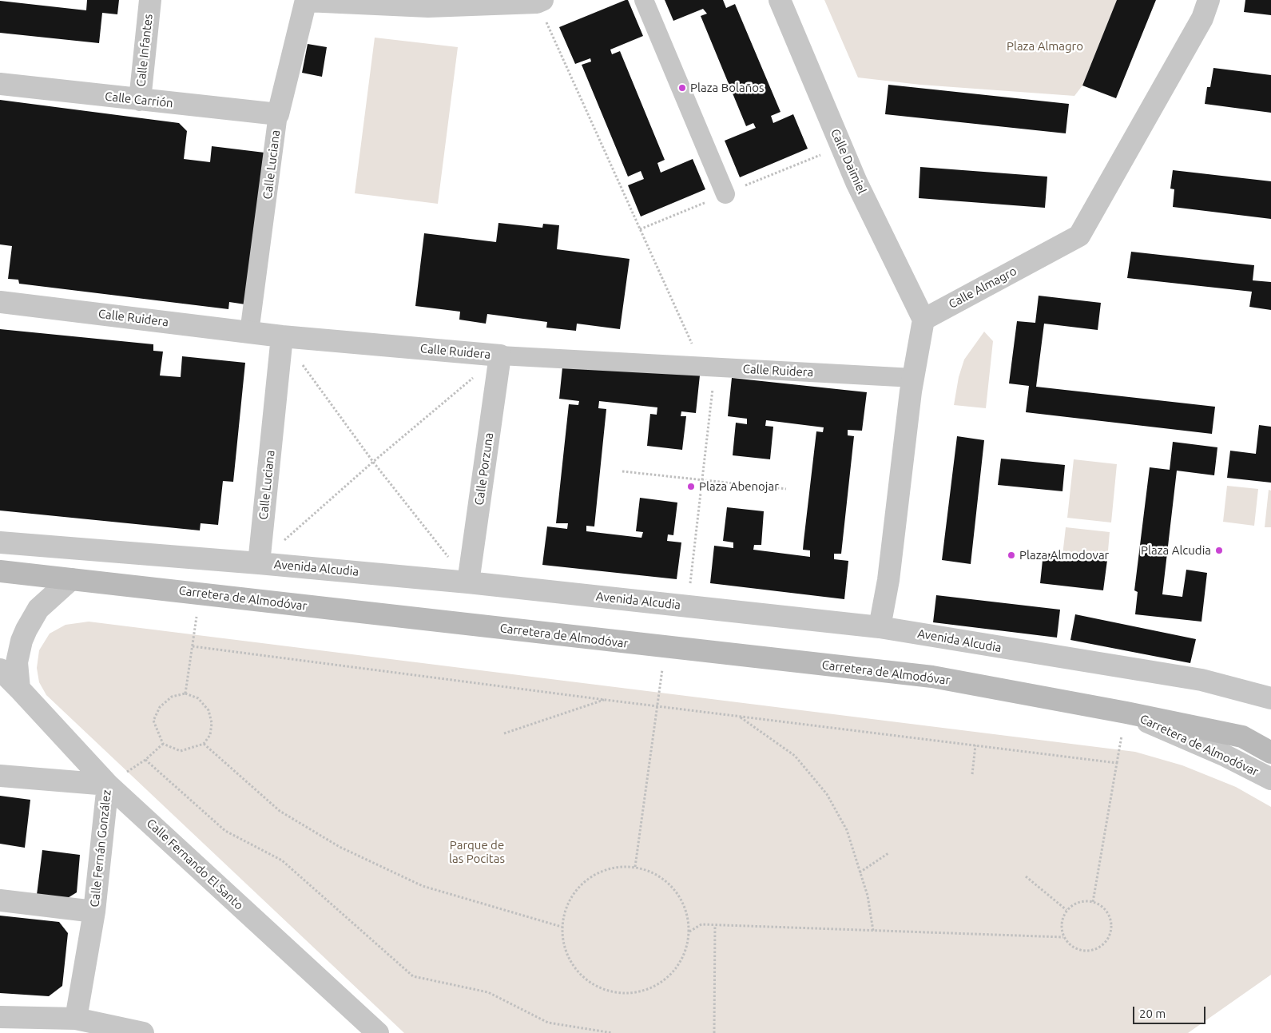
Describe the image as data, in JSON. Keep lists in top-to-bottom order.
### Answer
{
  "streets": {
    "main road": ["Carretera de Almodóvar"],
    "street": [
      "Calle Infantes",
      "Calle Carrión",
      "Calle Daimiel",
      "Calle Luciana",
      "Calle Almagro",
      "Calle Ruidera",
      "Calle Porzuna",
      "Avenida Alcudia",
      "Calle Fernán González",
      "Calle Fernando El Santo"
    ]
  },
  "crossings": [
    ["Calle Infantes", "Calle Carrión"],
    ["Calle Carrión", "Calle Luciana"],
    ["Calle Daimiel", "Calle Almagro"],
    ["Calle Luciana", "Calle Ruidera"],
    ["Calle Luciana", "Avenida Alcudia"],
    ["Calle Ruidera", "Calle Porzuna"],
    ["Calle Porzuna", "Avenida Alcudia"],
    ["Calle Fernán González", "Calle Fernando El Santo"]
  ],
  "parks": ["Plaza Almagro", "Parque de las Pocitas"],
  "places": [
    "Plaza Bolaños",
    "Plaza Abenojar",
    "Plaza Alcudia",
    "Plaza Almodovar"
  ],
  "scale_bar": "20 m"
}
